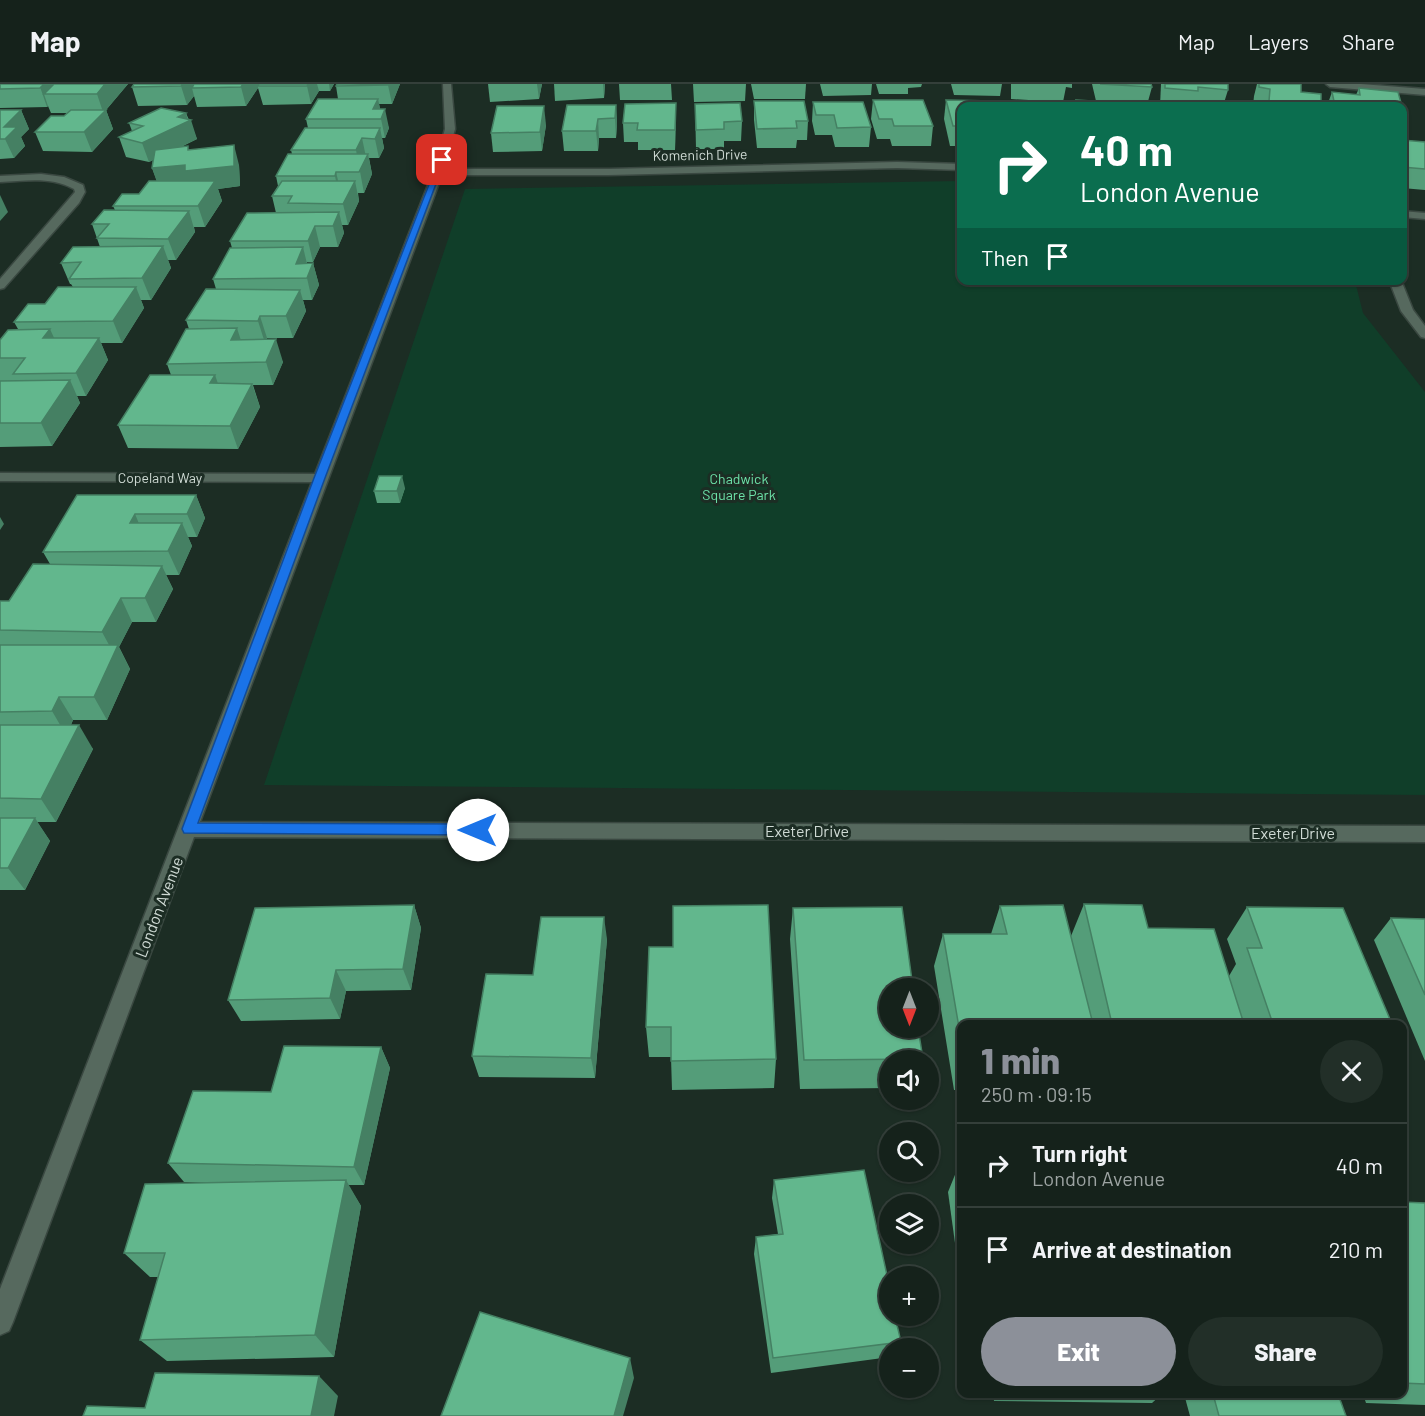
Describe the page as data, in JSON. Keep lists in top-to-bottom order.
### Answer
{
  "streets": {
    "street": [
      "Komenich Drive",
      "Copeland Way",
      "Exeter Drive",
      "London Avenue"
    ]
  },
  "crossings": [
    ["Komenich Drive", "London Avenue"],
    ["Copeland Way", "London Avenue"],
    ["Exeter Drive", "London Avenue"]
  ],
  "parks": ["Chadwick Square Park"],
  "north": "bottom",
  "page": {
    "header": "Map",
    "nav": ["Map", "Layers", "Share"],
    "turn": ["40 m", "London Avenue"],
    "then": "Then",
    "map_buttons": ["+", "−"],
    "heading": ["1 min", "250 m · 09:15"],
    "list": [
      {
        "name": "Turn right",
        "note": "London Avenue",
        "value": "40 m"
      },
      {
        "name": "Arrive at destination",
        "value": "210 m"
      }
    ],
    "buttons": ["Exit", "Share"]
  }
}
